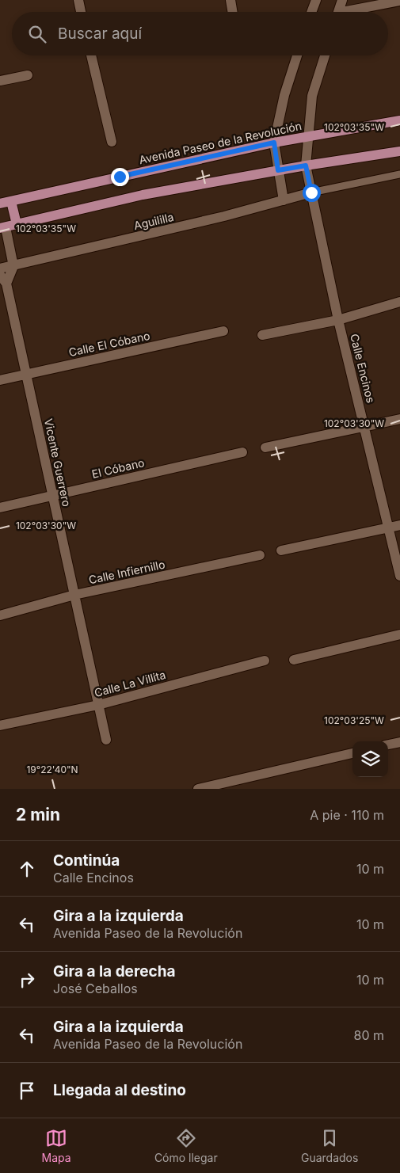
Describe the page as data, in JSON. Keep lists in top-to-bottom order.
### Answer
{
  "streets": {
    "main road": ["Avenida Paseo de la Revolución"],
    "street": [
      "Aguililla",
      "Calle El Cóbano",
      "Calle Encinos",
      "Vicente Guerrero",
      "El Cóbano",
      "Calle Infiernillo",
      "Calle La Villita"
    ]
  },
  "crossings": [
    ["Avenida Paseo de la Revolución", "Calle Encinos"],
    ["Aguililla", "Calle Encinos"],
    ["Calle El Cóbano", "Vicente Guerrero"],
    ["Vicente Guerrero", "El Cóbano"],
    ["Vicente Guerrero", "Calle Infiernillo"],
    ["Vicente Guerrero", "Calle La Villita"]
  ],
  "page": {
    "search": "Buscar aquí",
    "heading": ["2 min", "A pie · 110 m"],
    "list": [
      ["Continúa", "Calle Encinos", "10 m"],
      ["Gira a la izquierda", "Avenida Paseo de la Revolución", "10 m"],
      ["Gira a la derecha", "José Ceballos", "10 m"],
      ["Gira a la izquierda", "Avenida Paseo de la Revolución", "80 m"],
      "Llegada al destino"
    ],
    "nav": ["Mapa", "Cómo llegar", "Guardados"]
  },
  "coordinates": [
    "102°03'35\"W",
    "102°03'30\"W",
    "102°03'25\"W",
    "19°22'40\"N"
  ]
}
